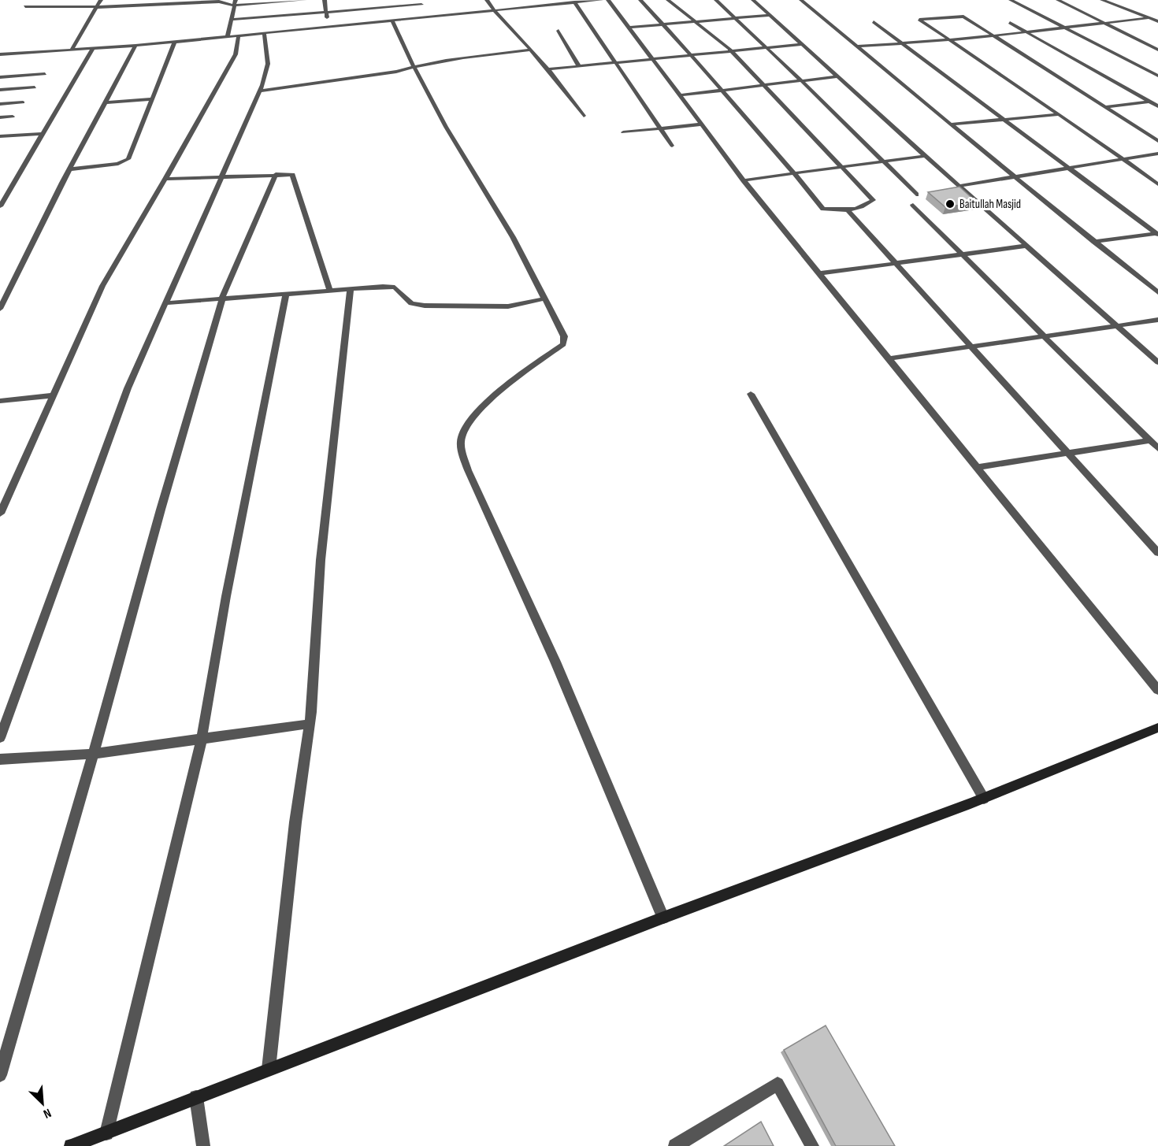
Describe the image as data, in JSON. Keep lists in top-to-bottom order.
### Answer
{
  "places": ["Baitullah Masjid"],
  "north": "bottom right"
}
